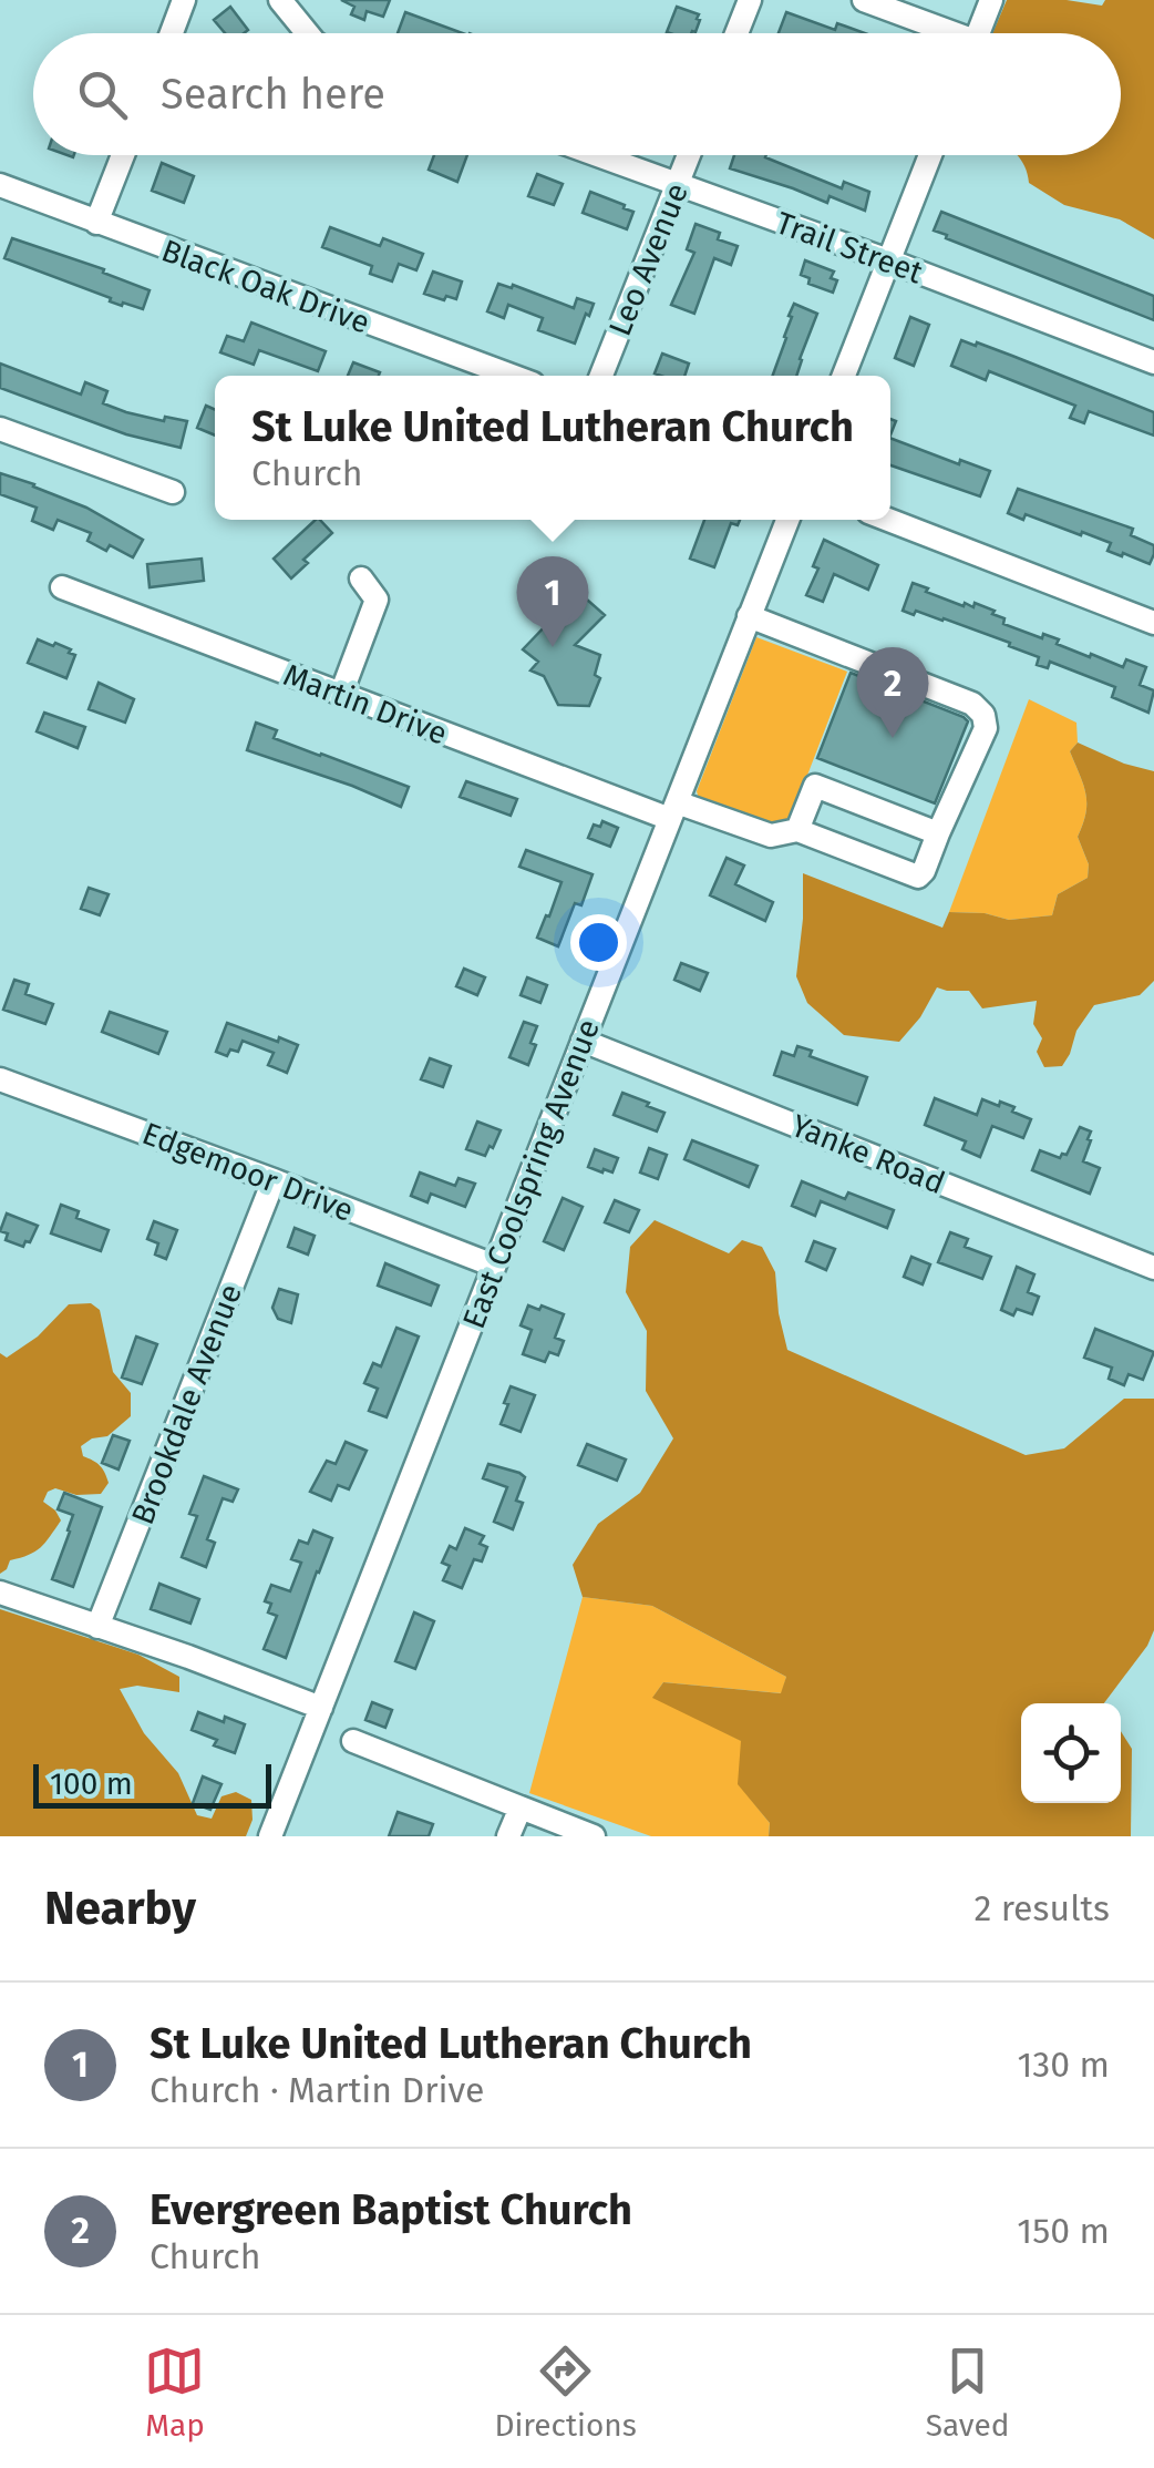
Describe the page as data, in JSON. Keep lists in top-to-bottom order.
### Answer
{
  "streets": {
    "street": [
      "Trail Street",
      "Leo Avenue",
      "Black Oak Drive",
      "Martin Drive",
      "Yanke Road",
      "Edgemoor Drive",
      "East Coolspring Avenue",
      "Brookdale Avenue"
    ]
  },
  "crossings": [
    ["Trail Street", "Leo Avenue"],
    ["Martin Drive", "East Coolspring Avenue"],
    ["Yanke Road", "East Coolspring Avenue"],
    ["Edgemoor Drive", "East Coolspring Avenue"],
    ["Edgemoor Drive", "Brookdale Avenue"]
  ],
  "scale_bar": "100 m",
  "page": {
    "search": "Search here",
    "popup": ["St Luke United Lutheran Church", "Church"],
    "pins": ["1", "2"],
    "scale": "100 m",
    "heading": ["Nearby", "2 results"],
    "list": [
      {
        "mark": "1",
        "name": "St Luke United Lutheran Church",
        "note": "Church · Martin Drive",
        "value": "130 m"
      },
      {
        "mark": "2",
        "name": "Evergreen Baptist Church",
        "note": "Church",
        "value": "150 m"
      }
    ],
    "nav": ["Map", "Directions", "Saved"]
  }
}
